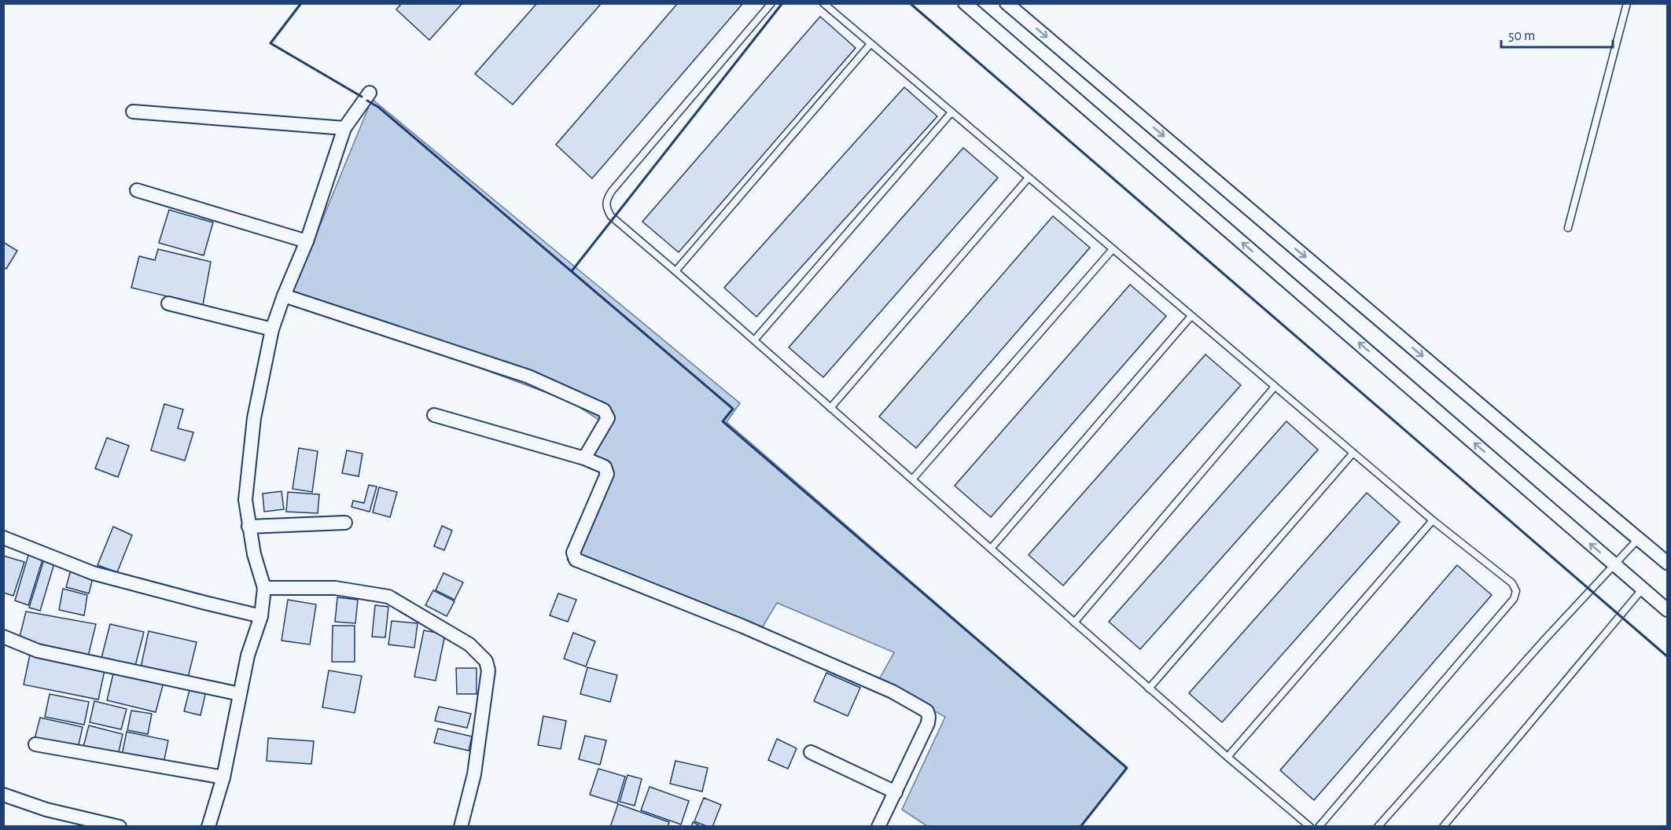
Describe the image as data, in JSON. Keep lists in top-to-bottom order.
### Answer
{
  "scale_bar": "50 m"
}
